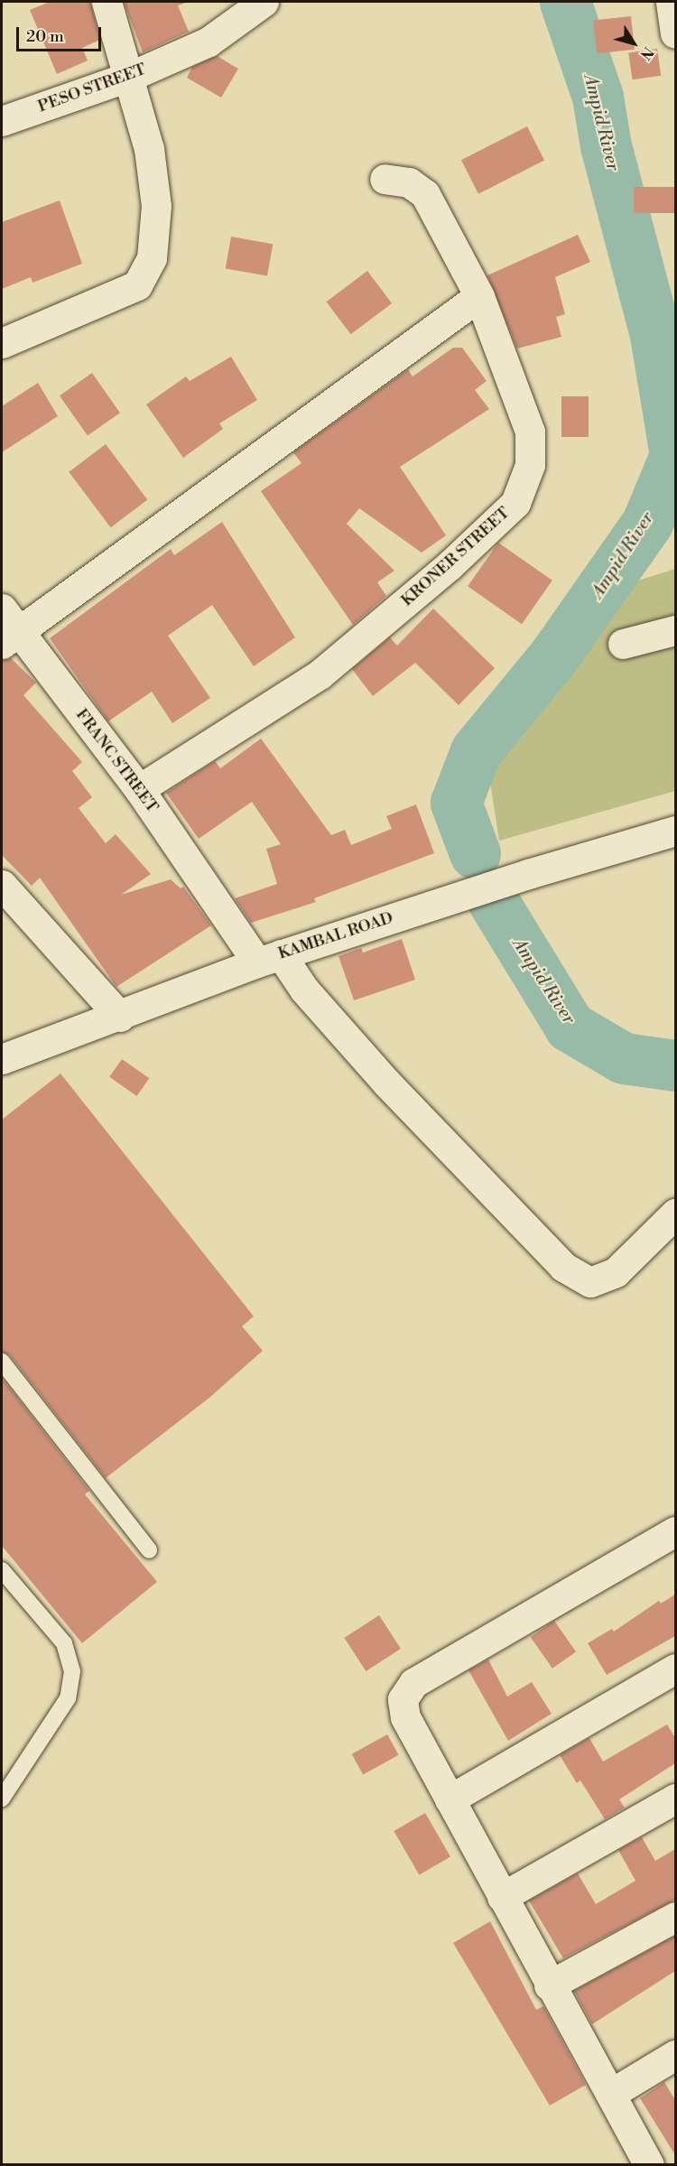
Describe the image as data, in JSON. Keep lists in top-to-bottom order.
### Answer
{
  "streets": {
    "street": [
      "PESO STREET",
      "KRONER STREET",
      "FRANC STREET",
      "KAMBAL ROAD"
    ]
  },
  "crossings": [
    ["KRONER STREET", "FRANC STREET"],
    ["FRANC STREET", "KAMBAL ROAD"]
  ],
  "water": ["Ampid River"],
  "scale_bar": "20 m",
  "north": "bottom right"
}
